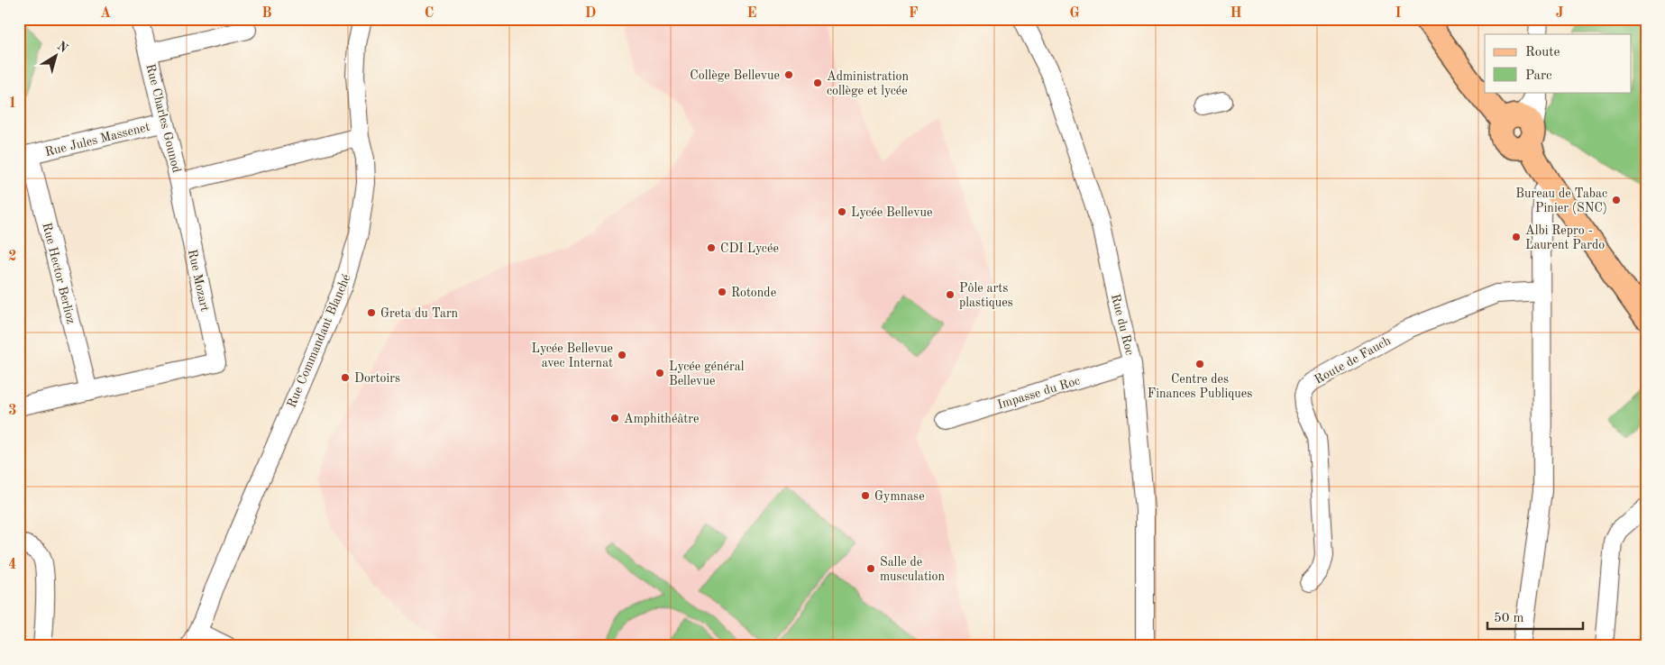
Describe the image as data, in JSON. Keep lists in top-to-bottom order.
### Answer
{
  "streets": {
    "street": [
      "Rue Charles Gounod",
      "Rue Jules Massenet",
      "Rue Hector Berlioz",
      "Rue Mozart",
      "Rue du Roc",
      "Rue Commandant Blanché",
      "Route de Fauch",
      "Impasse du Roc"
    ]
  },
  "crossings": [
    ["Rue Charles Gounod", "Rue Jules Massenet"],
    ["Rue Charles Gounod", "Rue Mozart"],
    ["Rue Jules Massenet", "Rue Hector Berlioz"],
    ["Rue Hector Berlioz", "Rue Mozart"],
    ["Rue du Roc", "Impasse du Roc"]
  ],
  "places": [
    "Collège Bellevue",
    "Administration collège et lycée",
    "Bureau de Tabac Pinier (SNC)",
    "Lycée Bellevue",
    "Albi Repro - Laurent Pardo",
    "CDI Lycée",
    "Rotonde",
    "Pôle arts plastiques",
    "Greta du Tarn",
    "Lycée Bellevue avec Internat",
    "Centre des Finances Publiques",
    "Lycée général Bellevue",
    "Dortoirs",
    "Amphithéâtre",
    "Gymnase",
    "Salle de musculation"
  ],
  "legend": ["Route", "Parc"],
  "scale_bar": "50 m",
  "north": "top right",
  "grid": {
    "columns": [
      "A",
      "B",
      "C",
      "D",
      "E",
      "F",
      "G",
      "H",
      "I",
      "J"
    ],
    "rows": [
      "1",
      "2",
      "3",
      "4"
    ]
  }
}
